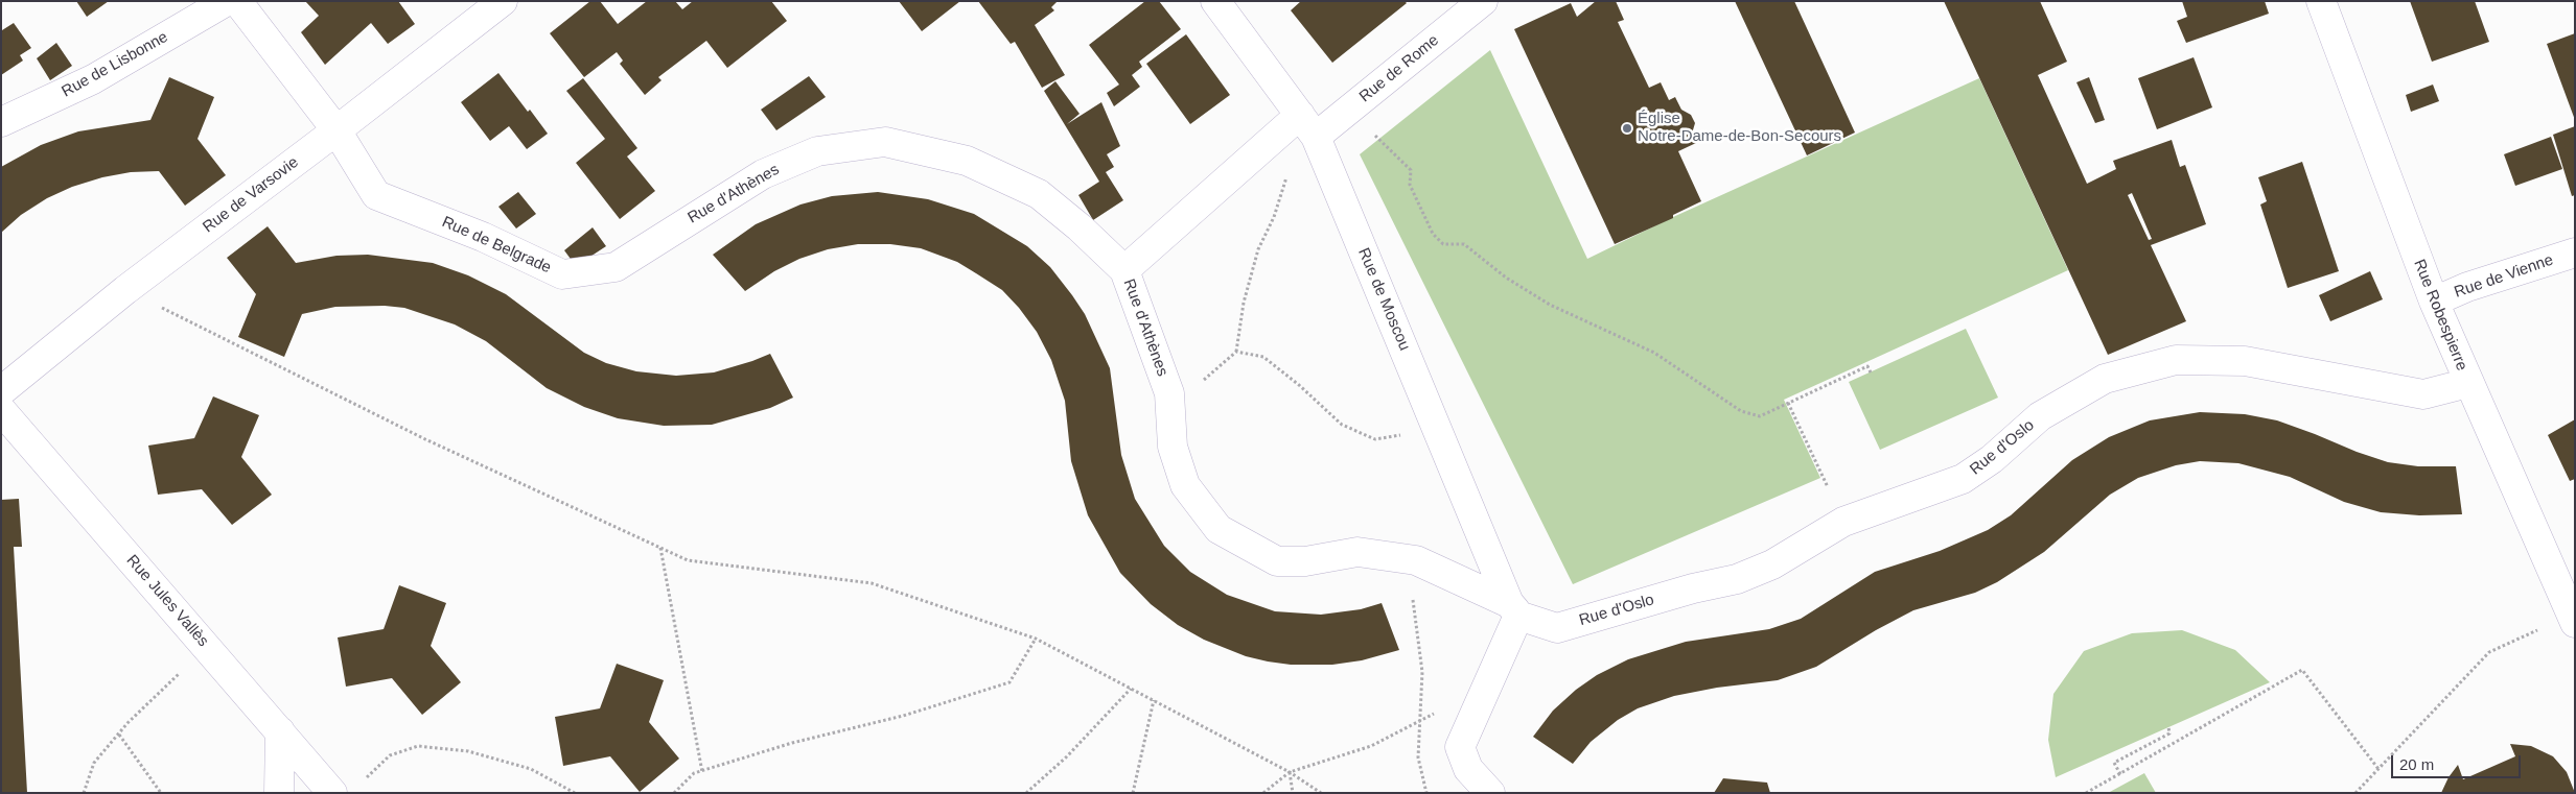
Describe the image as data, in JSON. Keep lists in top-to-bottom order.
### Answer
{
  "streets": {
    "street": [
      "Rue de Lisbonne",
      "Rue de Rome",
      "Rue d'Athènes",
      "Rue de Varsovie",
      "Rue de Belgrade",
      "Rue de Vienne",
      "Rue de Moscou",
      "Rue Robespierre",
      "Rue d'Oslo",
      "Rue Jules Vallès"
    ]
  },
  "crossings": [
    ["Rue de Rome", "Rue d'Athènes"],
    ["Rue de Rome", "Rue de Moscou"],
    ["Rue d'Athènes", "Rue de Belgrade"],
    ["Rue d'Athènes", "Rue de Moscou"],
    ["Rue d'Athènes", "Rue d'Oslo"],
    ["Rue de Varsovie", "Rue de Belgrade"],
    ["Rue de Vienne", "Rue Robespierre"],
    ["Rue de Moscou", "Rue d'Oslo"],
    ["Rue Robespierre", "Rue d'Oslo"]
  ],
  "places": ["Église Notre-Dame-de-Bon-Secours"],
  "scale_bar": "20 m"
}
